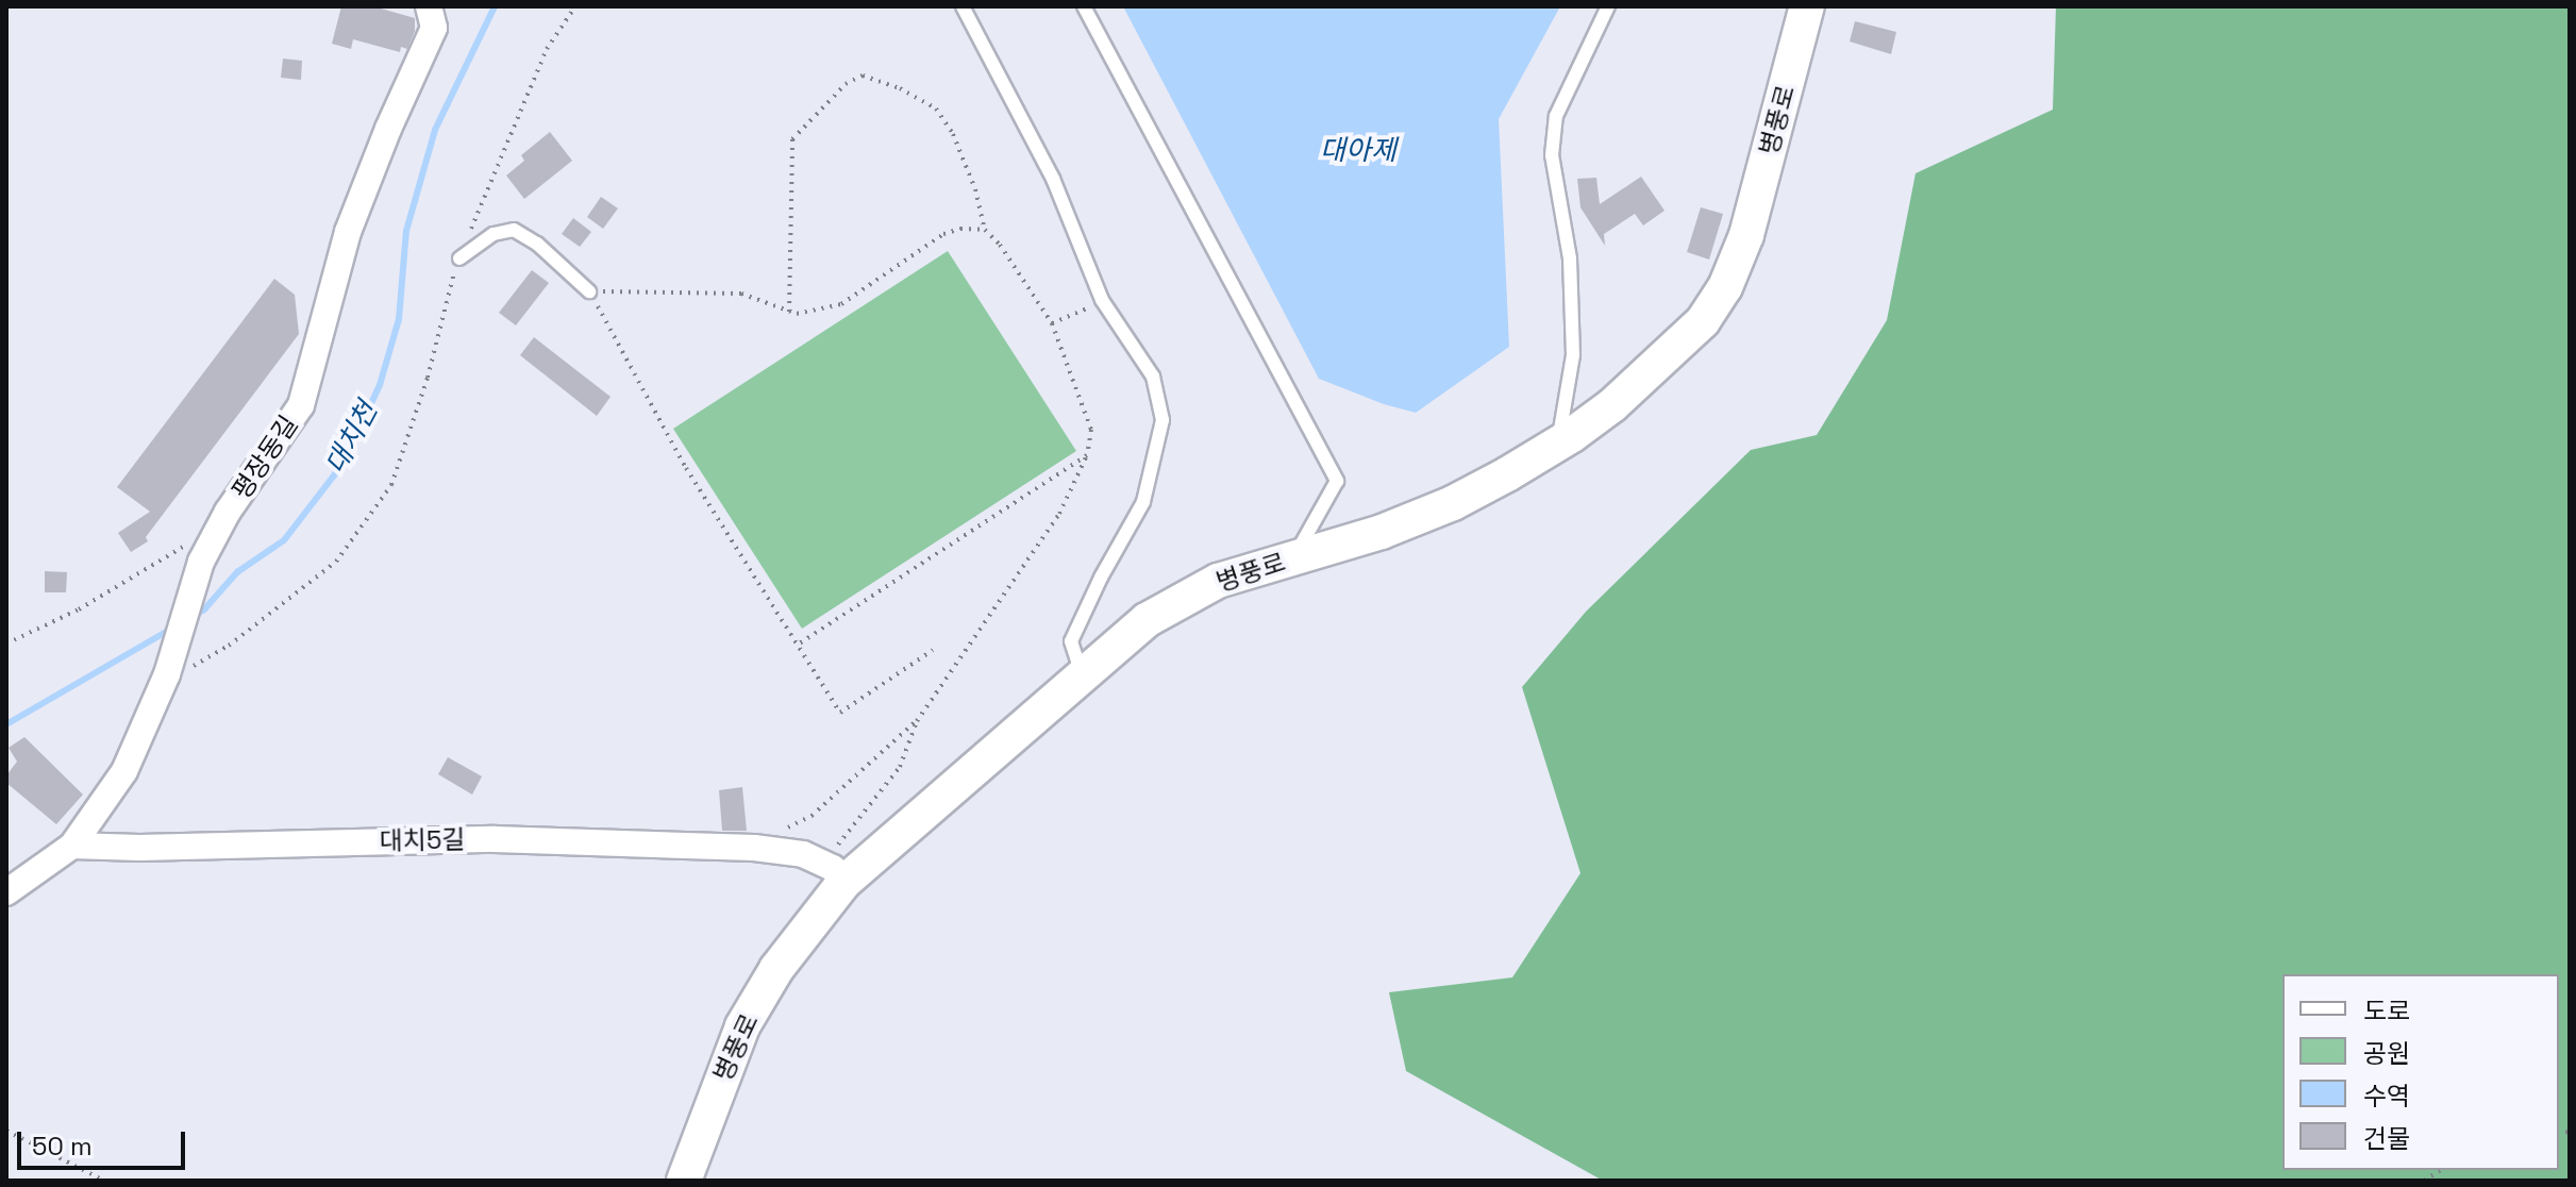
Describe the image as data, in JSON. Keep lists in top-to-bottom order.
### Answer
{
  "streets": {
    "main road": ["병풍로"],
    "street": ["평장동길", "대치5길"]
  },
  "crossings": [
    ["병풍로", "대치5길"],
    ["평장동길", "대치5길"]
  ],
  "water": ["대아제", "대치천"],
  "legend": [
    "도로",
    "공원",
    "수역",
    "건물"
  ],
  "scale_bar": "50 m"
}
